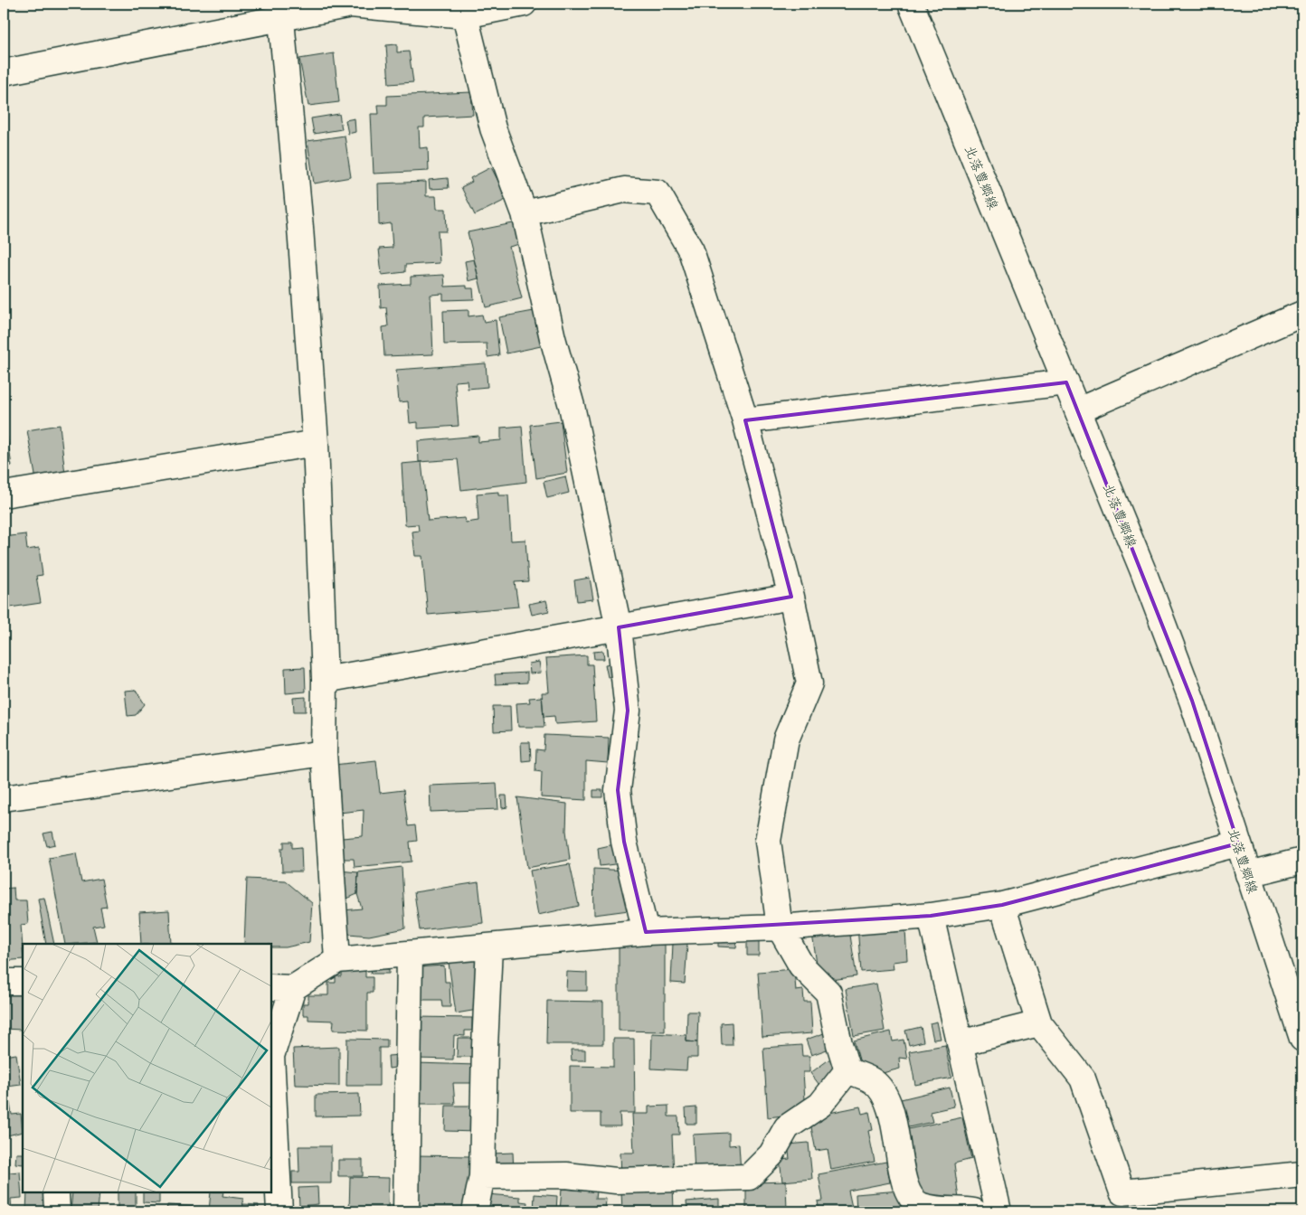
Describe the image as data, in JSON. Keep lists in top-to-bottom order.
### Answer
{
  "streets": {
    "street": ["北落豊郷線"]
  }
}
